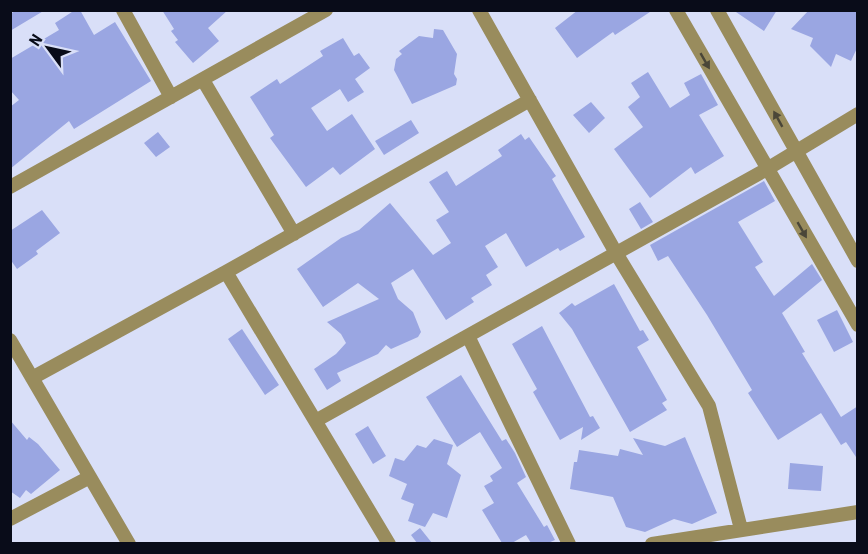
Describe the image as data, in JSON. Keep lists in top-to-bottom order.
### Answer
{
  "north": "top left"
}
